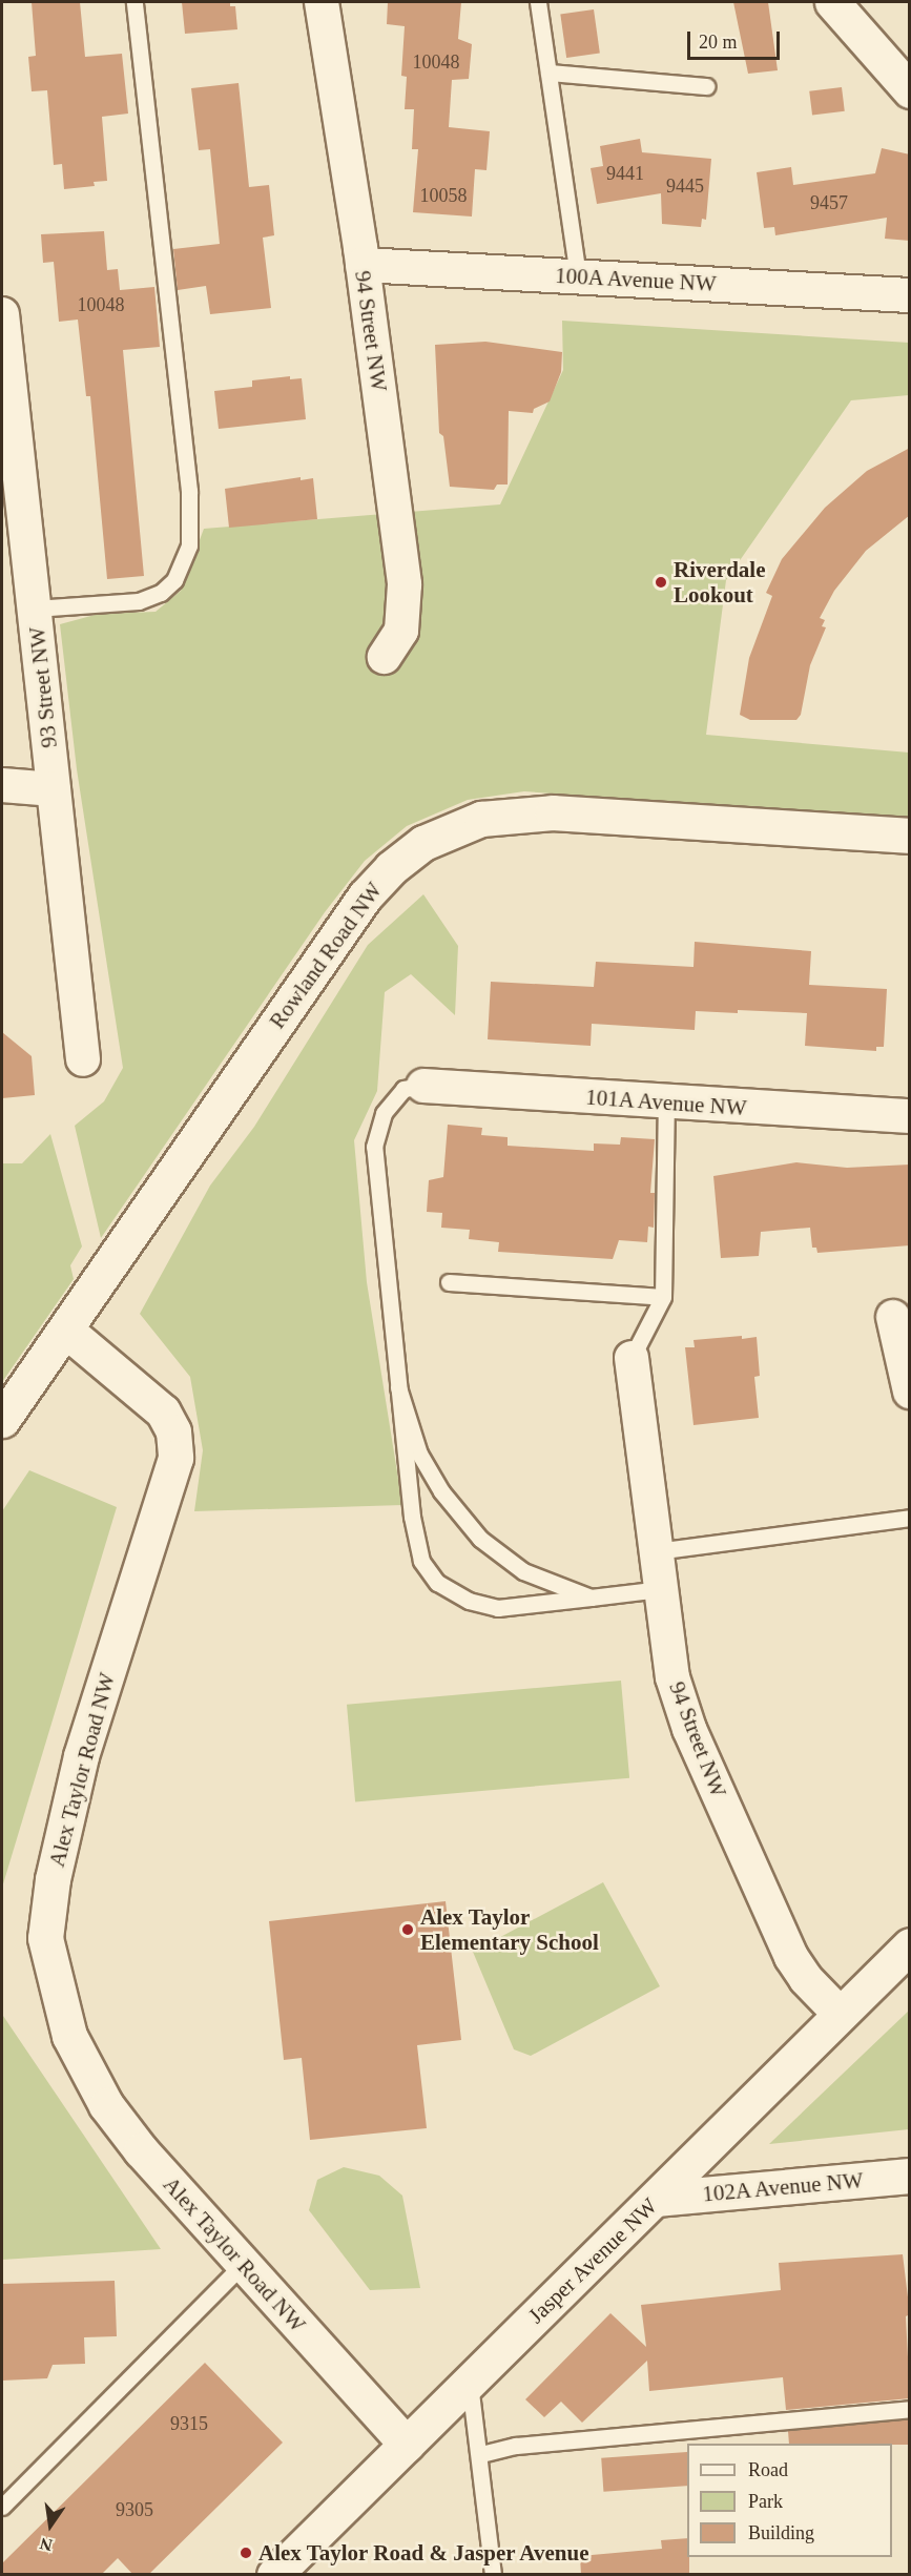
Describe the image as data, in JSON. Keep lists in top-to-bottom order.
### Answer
{
  "streets": {
    "main road": [
      "Rowland Road NW",
      "Alex Taylor Road NW",
      "102A Avenue NW",
      "Jasper Avenue NW"
    ],
    "street": [
      "100A Avenue NW",
      "94 Street NW",
      "93 Street NW",
      "101A Avenue NW"
    ]
  },
  "crossings": [
    ["100A Avenue NW", "94 Street NW"],
    ["94 Street NW", "Jasper Avenue NW"],
    ["Rowland Road NW", "Alex Taylor Road NW"],
    ["Alex Taylor Road NW", "Jasper Avenue NW"],
    ["102A Avenue NW", "Jasper Avenue NW"]
  ],
  "places": ["Riverdale Lookout", "Alex Taylor Elementary School", "Alex Taylor Road & Jasper Avenue"],
  "house_numbers": [
    "10048",
    "9441",
    "9445",
    "10058",
    "9457",
    "10048",
    "9315",
    "9305"
  ],
  "legend": ["Road", "Park", "Building"],
  "scale_bar": "20 m",
  "north": "bottom"
}
